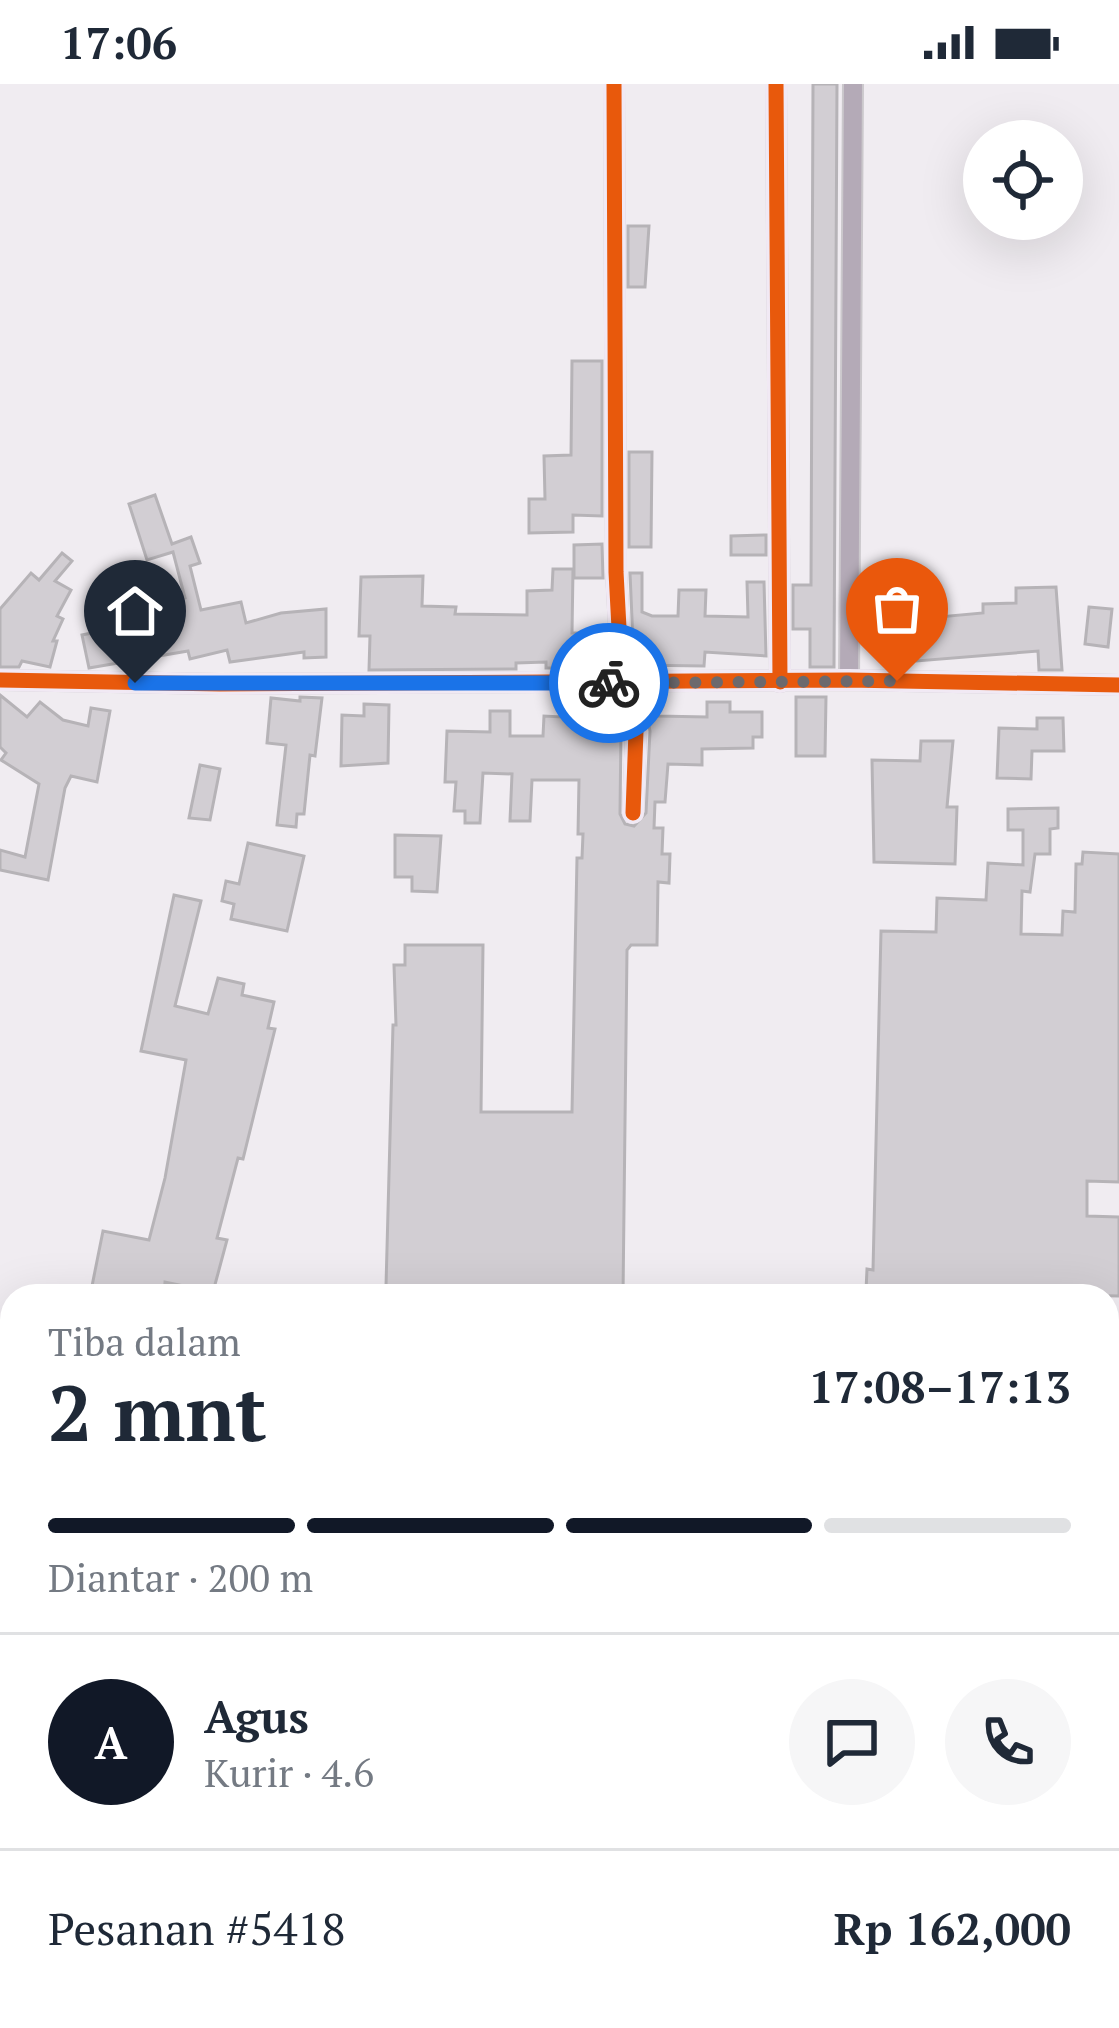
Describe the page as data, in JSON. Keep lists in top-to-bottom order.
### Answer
{
  "page": {
    "status": "17:06",
    "heading": ["2 mnt", "Tiba dalam", "17:08–17:13"],
    "panel": [
      "Agus",
      "Kurir · 4.6",
      "Pesanan #5418",
      "Rp 162,000"
    ],
    "bar": "Diantar · 200 m",
    "round": "A"
  }
}
